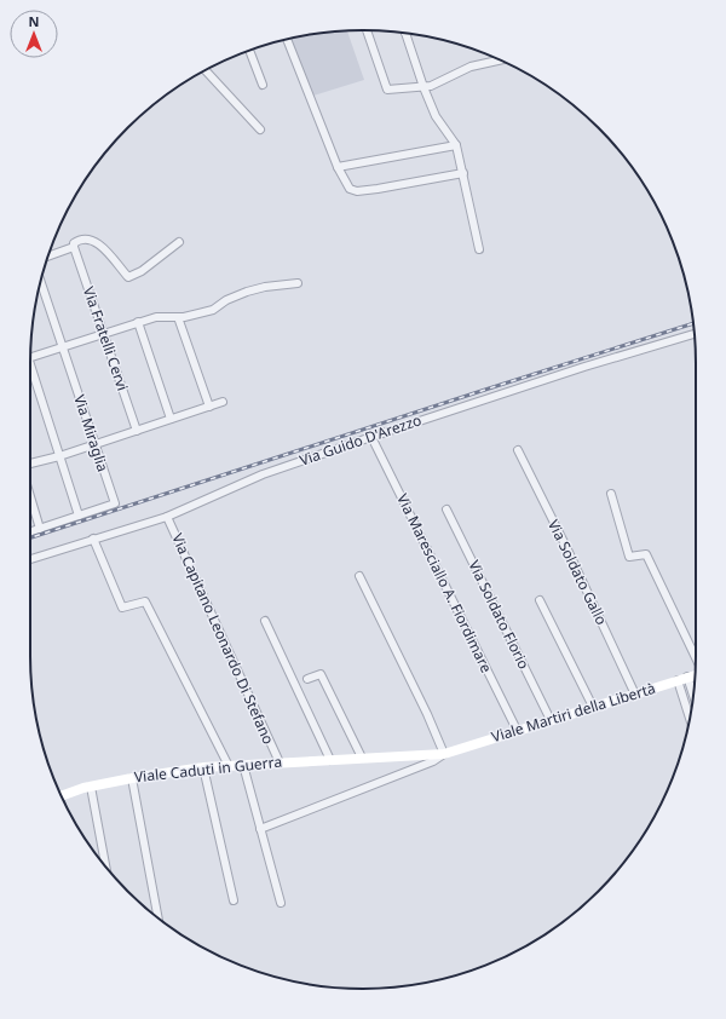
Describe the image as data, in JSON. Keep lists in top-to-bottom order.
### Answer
{
  "streets": {
    "street": [
      "Via Fratelli Cervi",
      "Via Miraglia",
      "Via Guido D'Arezzo",
      "Via Soldato Gallo",
      "Via Maresciallo A. Fiordimare",
      "Via Soldato Florio",
      "Via Capitano Leonardo Di Stefano",
      "Viale Martiri della Libertà",
      "Viale Caduti in Guerra"
    ]
  },
  "crossings": [
    ["Via Guido D'Arezzo", "Via Maresciallo A. Fiordimare"],
    ["Via Guido D'Arezzo", "Via Capitano Leonardo Di Stefano"],
    ["Via Soldato Gallo", "Viale Martiri della Libertà"],
    ["Via Maresciallo A. Fiordimare", "Viale Martiri della Libertà"],
    ["Via Soldato Florio", "Viale Martiri della Libertà"],
    ["Via Capitano Leonardo Di Stefano", "Viale Caduti in Guerra"],
    ["Viale Martiri della Libertà", "Viale Caduti in Guerra"]
  ],
  "north": "top"
}
